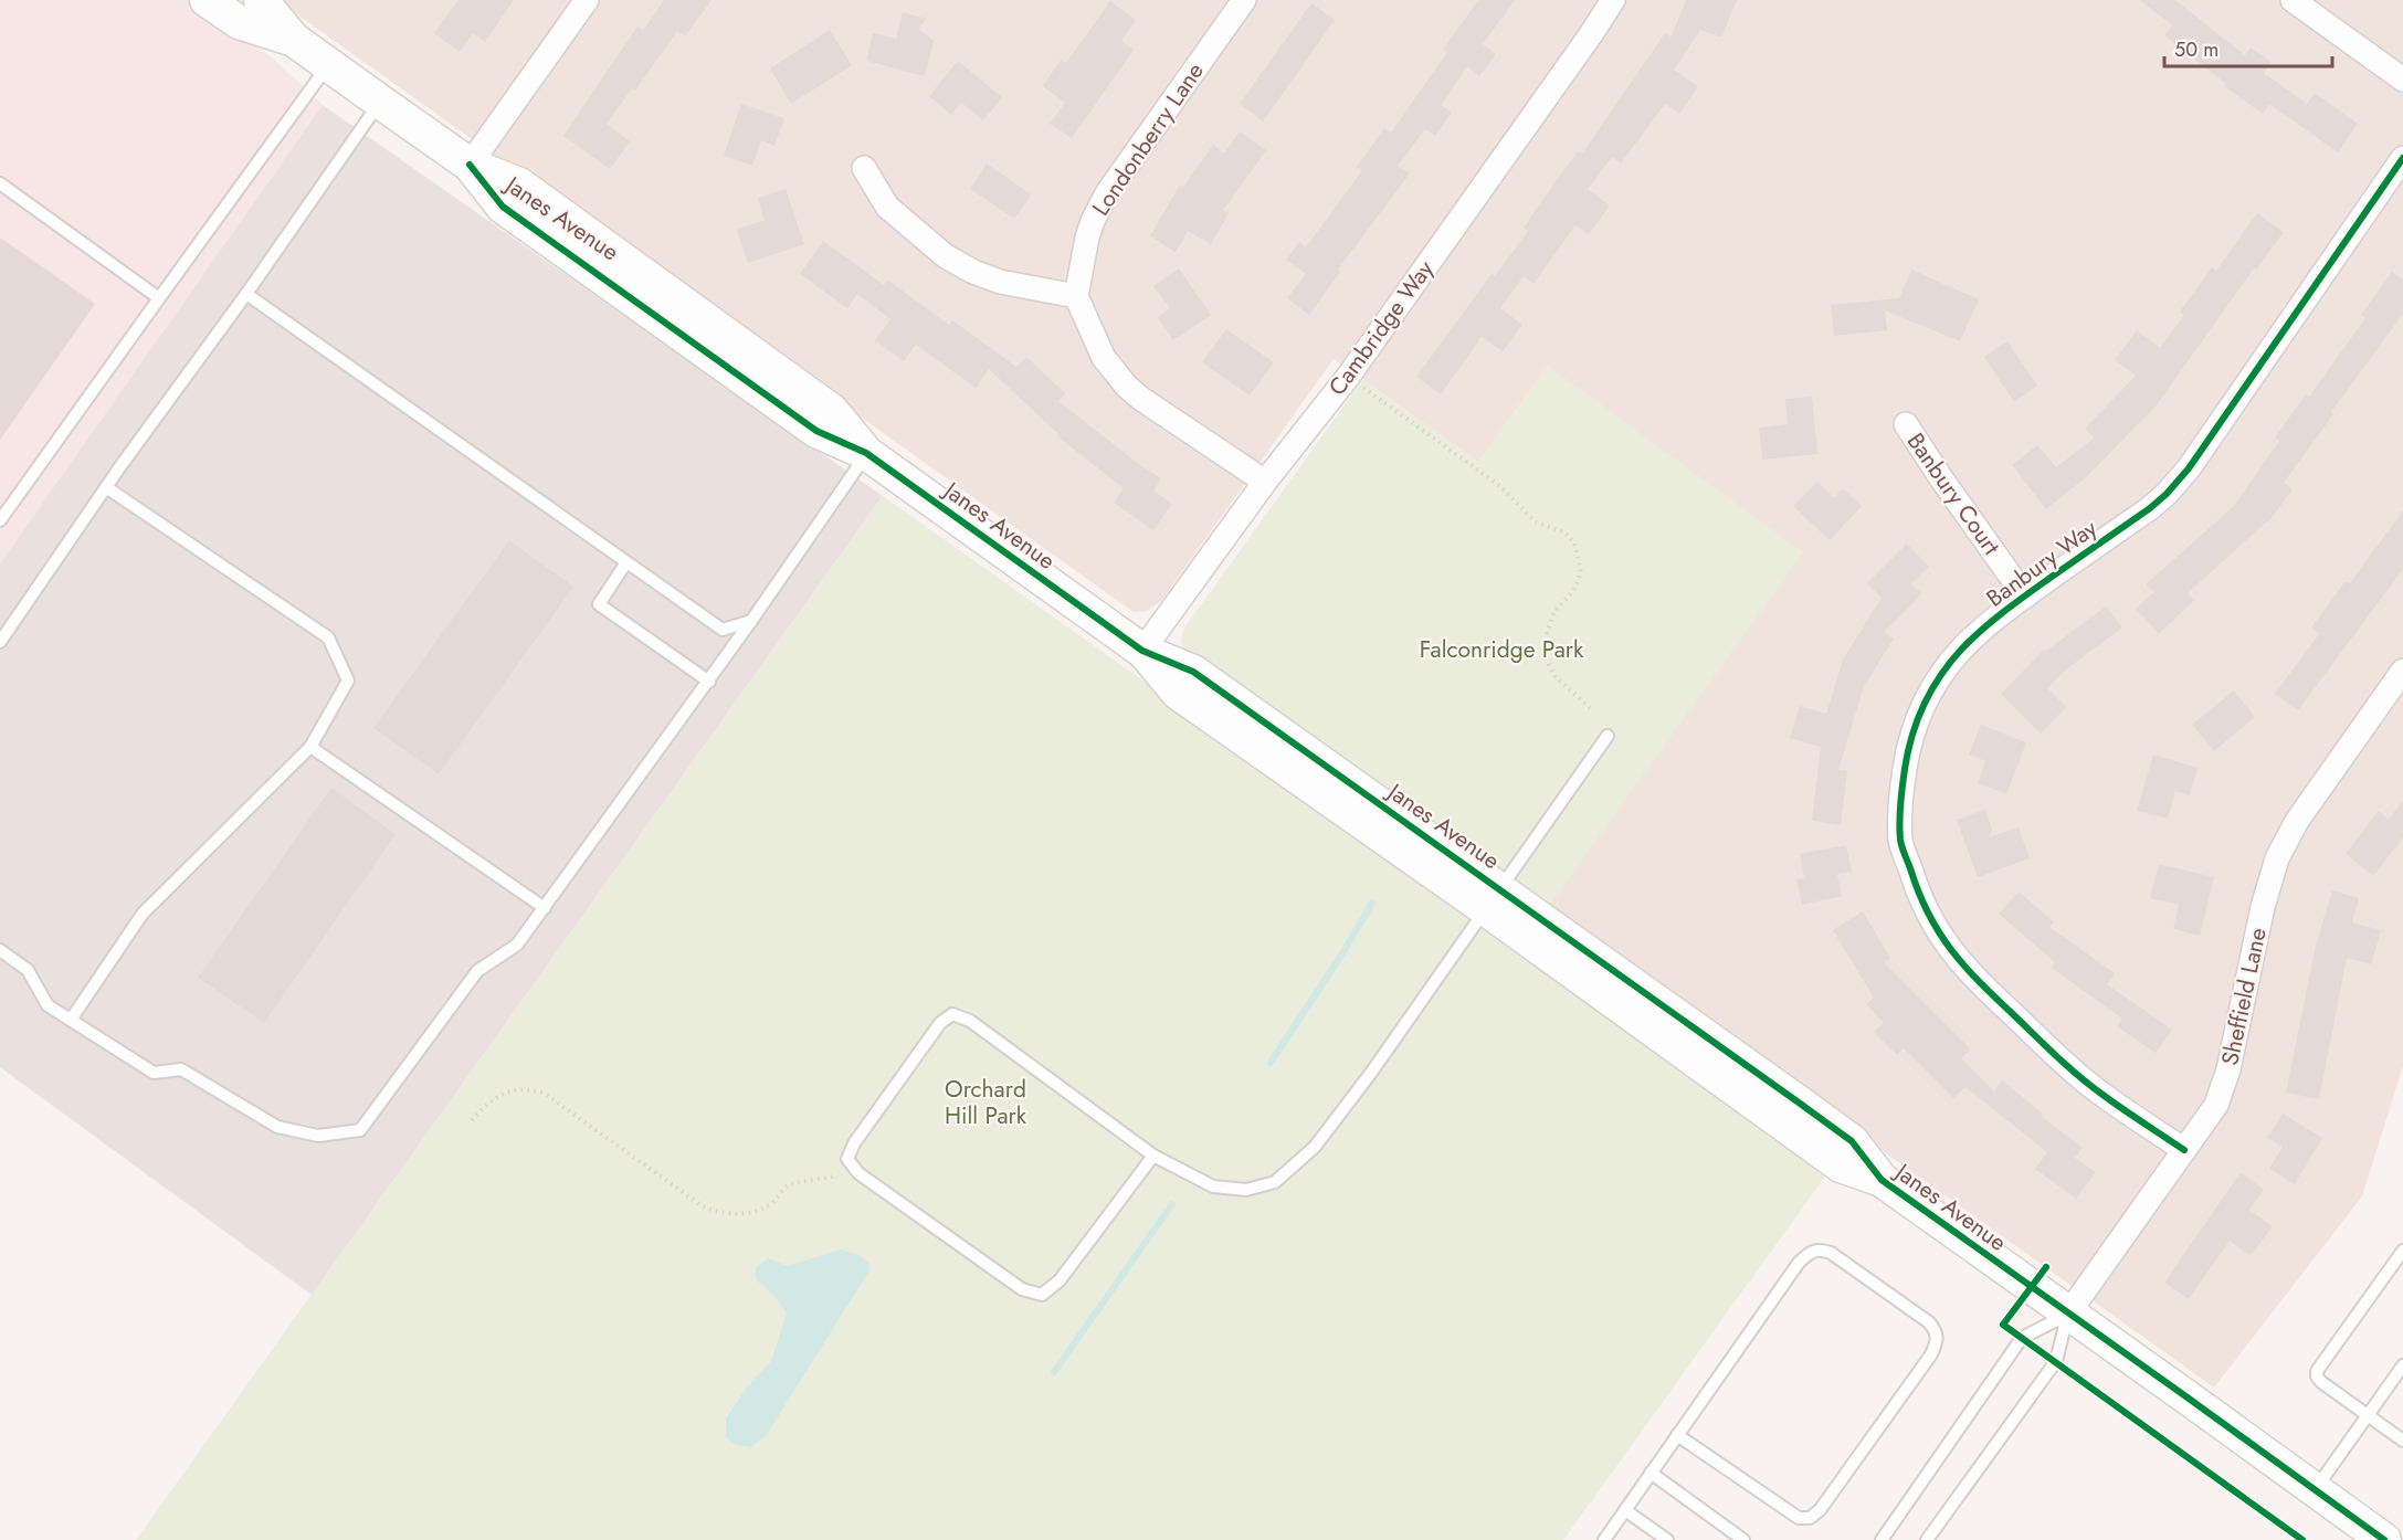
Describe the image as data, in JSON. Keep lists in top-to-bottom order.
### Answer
{
  "streets": {
    "street": [
      "Londonberry Lane",
      "Janes Avenue",
      "Cambridge Way",
      "Banbury Court",
      "Banbury Way",
      "Sheffield Lane"
    ]
  },
  "crossings": [
    ["Janes Avenue", "Cambridge Way"],
    ["Janes Avenue", "Sheffield Lane"],
    ["Banbury Court", "Banbury Way"],
    ["Banbury Way", "Sheffield Lane"]
  ],
  "parks": ["Falconridge Park", "Orchard Hill Park"],
  "scale_bar": "50 m"
}
